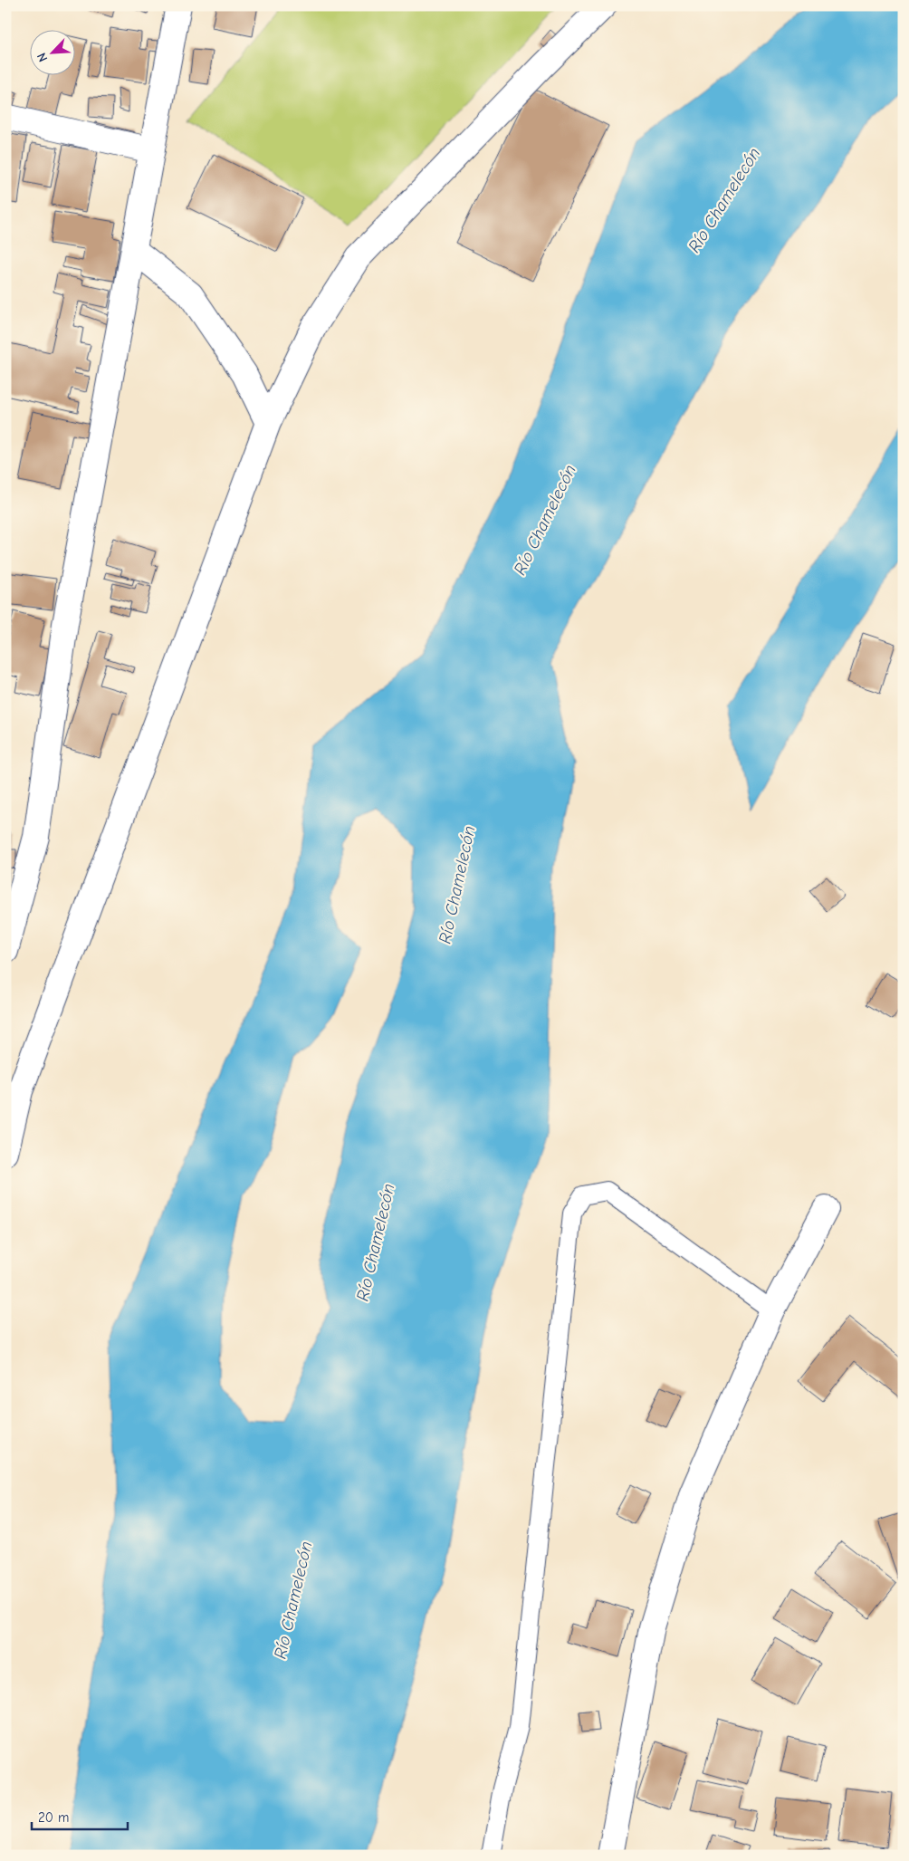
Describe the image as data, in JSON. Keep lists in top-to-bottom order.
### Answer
{
  "water": ["Río Chamelecón"],
  "scale_bar": "20 m",
  "north": "bottom left"
}
